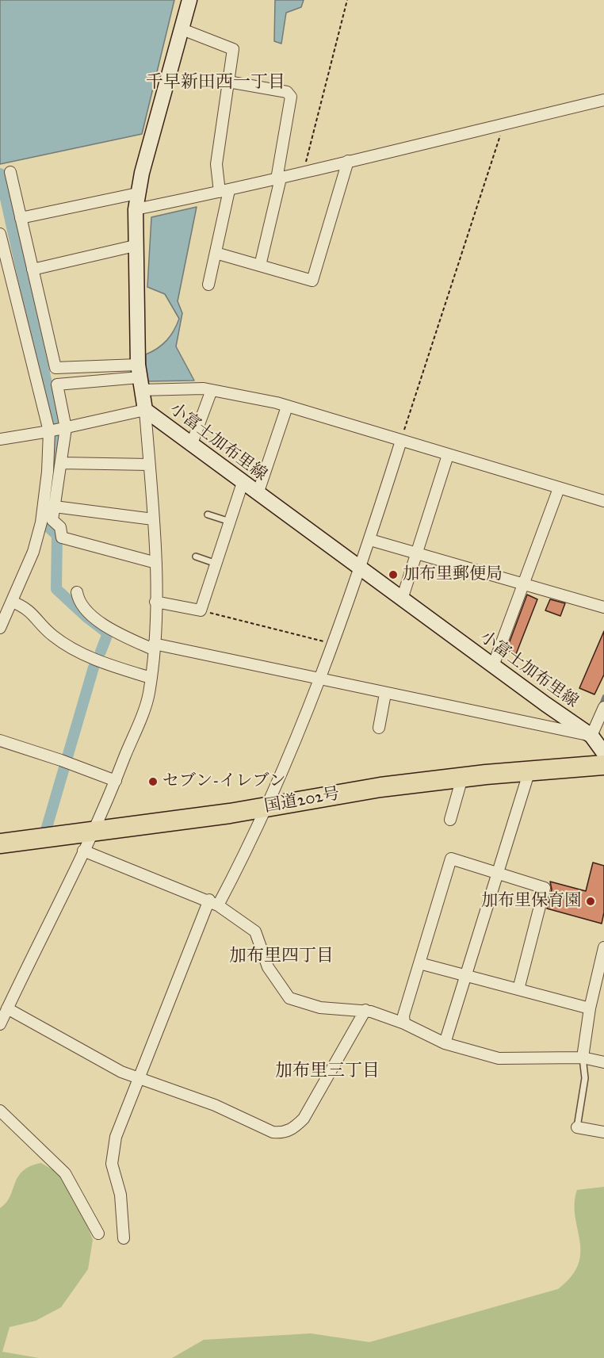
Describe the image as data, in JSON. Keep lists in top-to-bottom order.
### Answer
{
  "streets": {
    "highway": ["国道202号"],
    "main road": ["小富士加布里線"]
  },
  "districts": ["千早新田西一丁目", "加布里四丁目", "加布里三丁目"],
  "places": ["加布里郵便局", "セブン-イレブン", "加布里保育園"]
}
